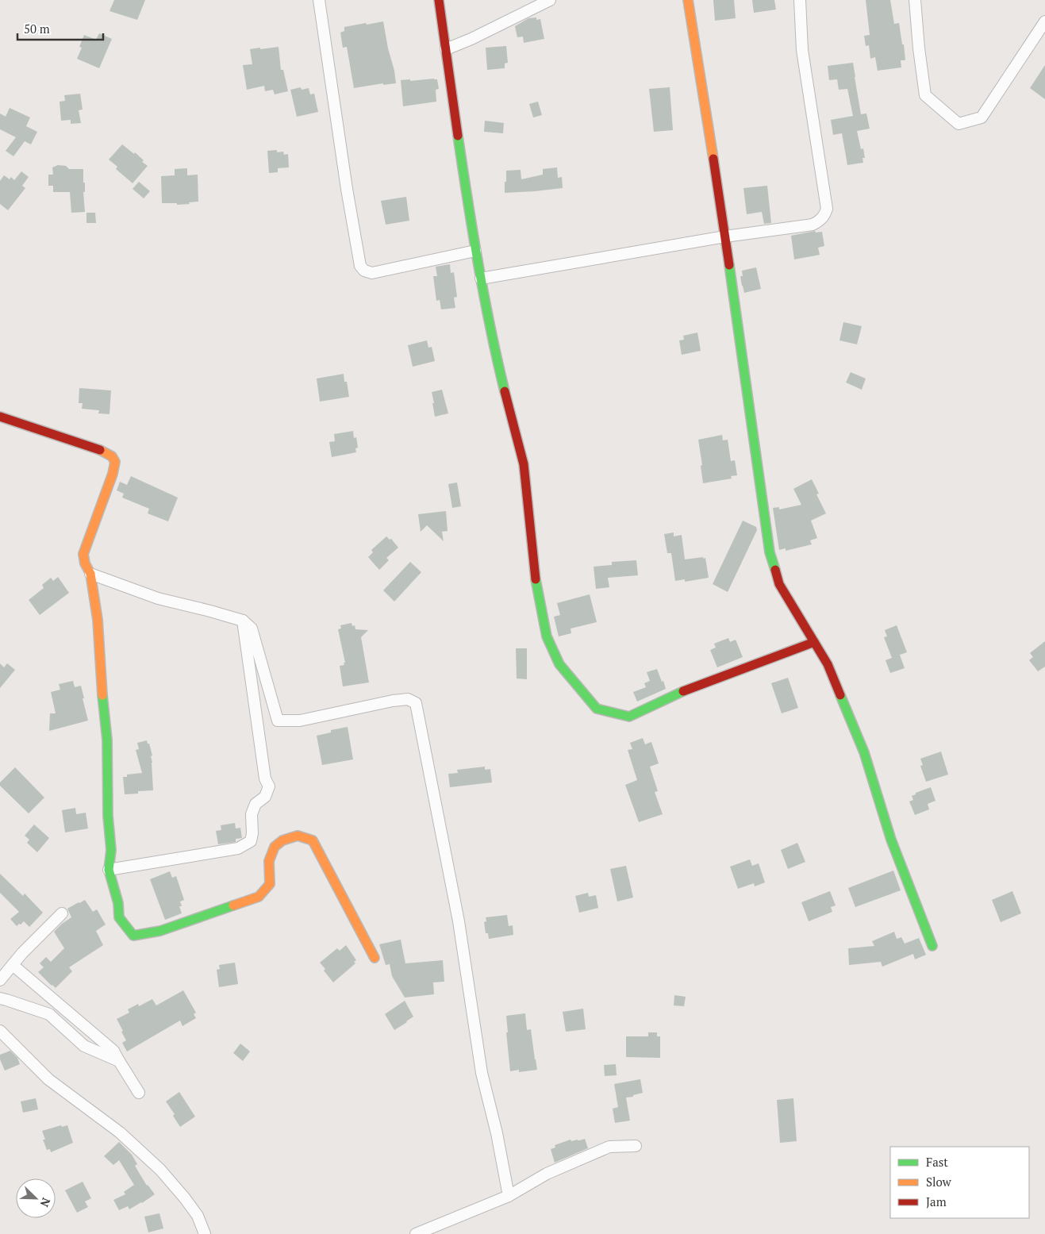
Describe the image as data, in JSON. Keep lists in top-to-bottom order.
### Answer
{
  "legend": ["Fast", "Slow", "Jam"],
  "scale_bar": "50 m",
  "north": "bottom right"
}
